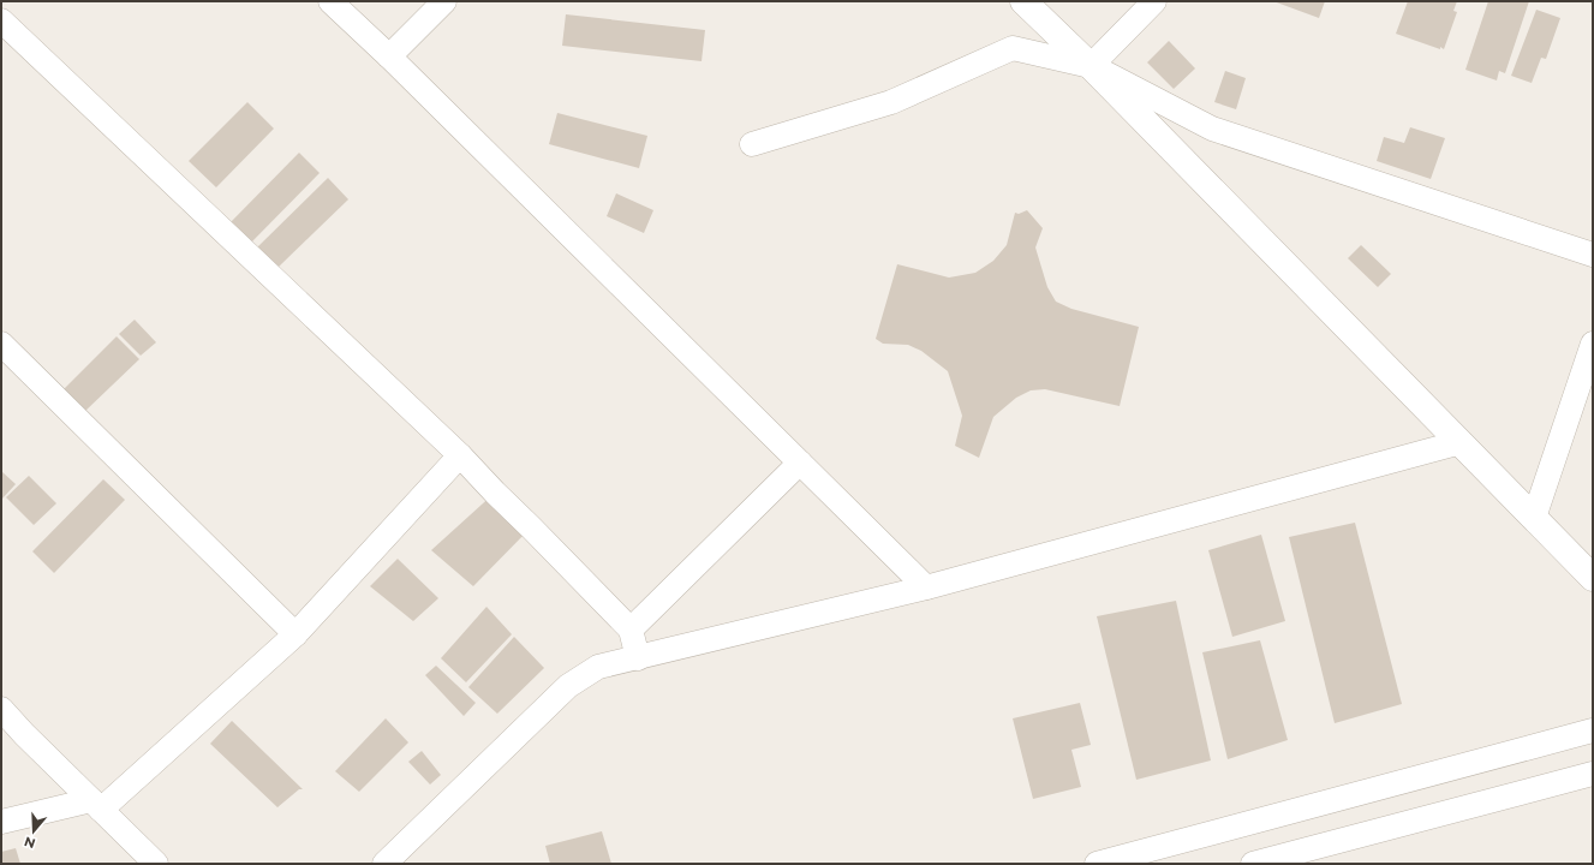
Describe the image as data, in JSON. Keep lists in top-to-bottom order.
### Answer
{
  "north": "bottom"
}
